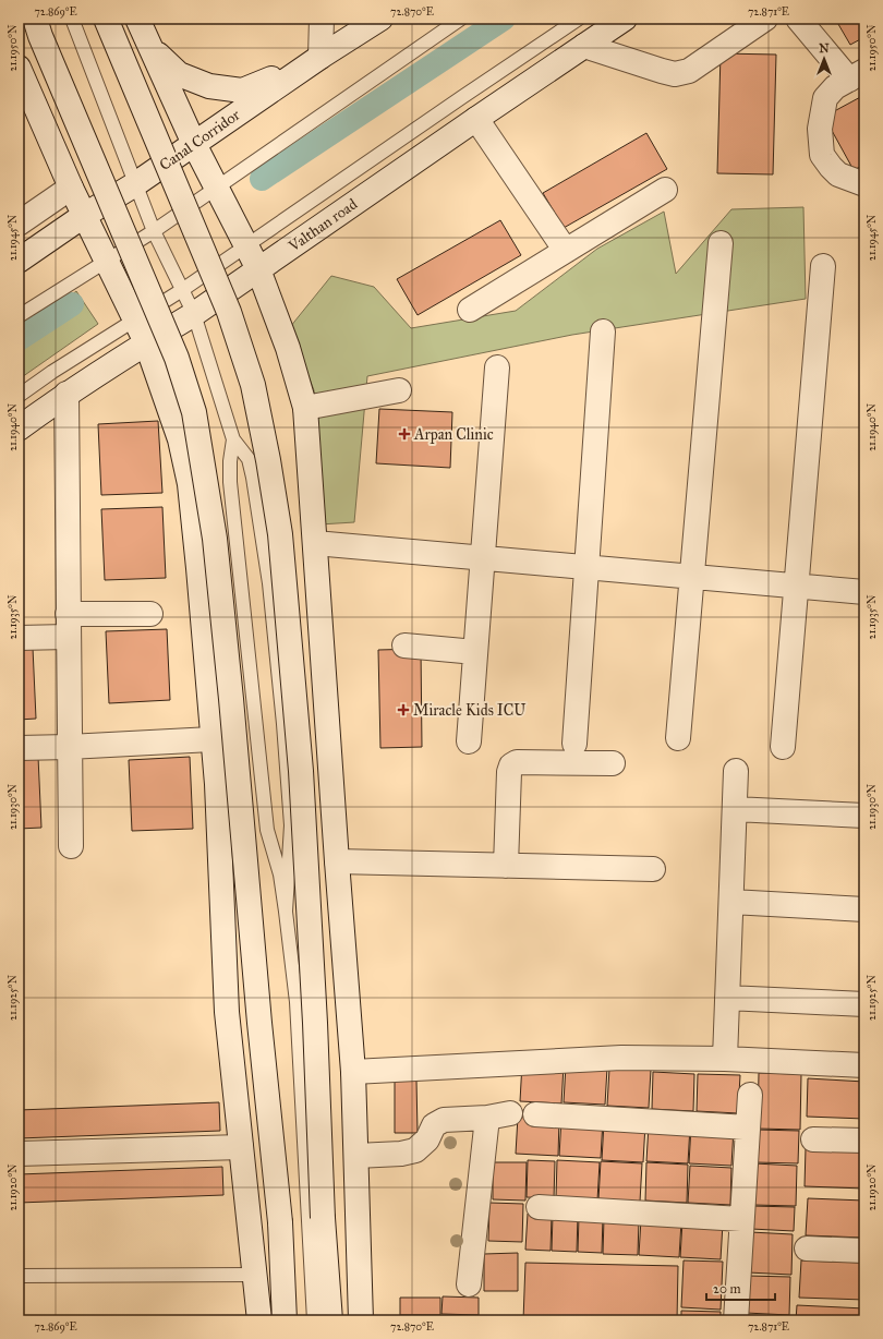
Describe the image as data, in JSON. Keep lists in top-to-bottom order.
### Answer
{
  "streets": {
    "street": ["Canal Corridor", "Valthan road"]
  },
  "places": {
    "health": ["Arpan Clinic", "Miracle Kids ICU"]
  },
  "scale_bar": "20 m",
  "north": "top",
  "coordinates": [
    "72.869°E",
    "72.870°E",
    "72.871°E",
    "21.1950°N",
    "21.1945°N",
    "21.1940°N",
    "21.1935°N",
    "21.1930°N",
    "21.1925°N",
    "21.1920°N"
  ]
}
